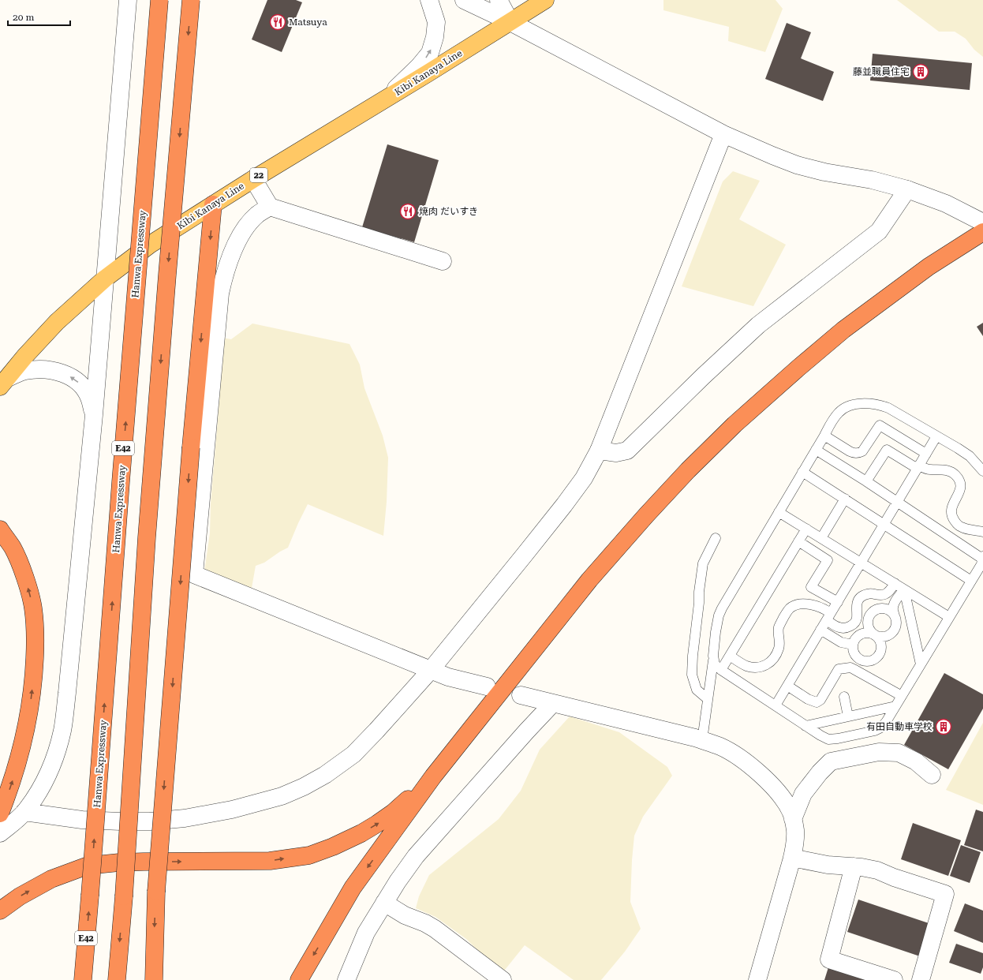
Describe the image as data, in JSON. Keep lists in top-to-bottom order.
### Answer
{
  "streets": {
    "highway": ["Hanwa Expressway", "E42"],
    "main road": ["Kibi Kanaya Line", "22"]
  },
  "places": {
    "restaurant": ["Matsuya", "焼肉 だいすき"],
    "building": ["藤並職員住宅", "有田自動車学校"]
  },
  "scale_bar": "20 m"
}
